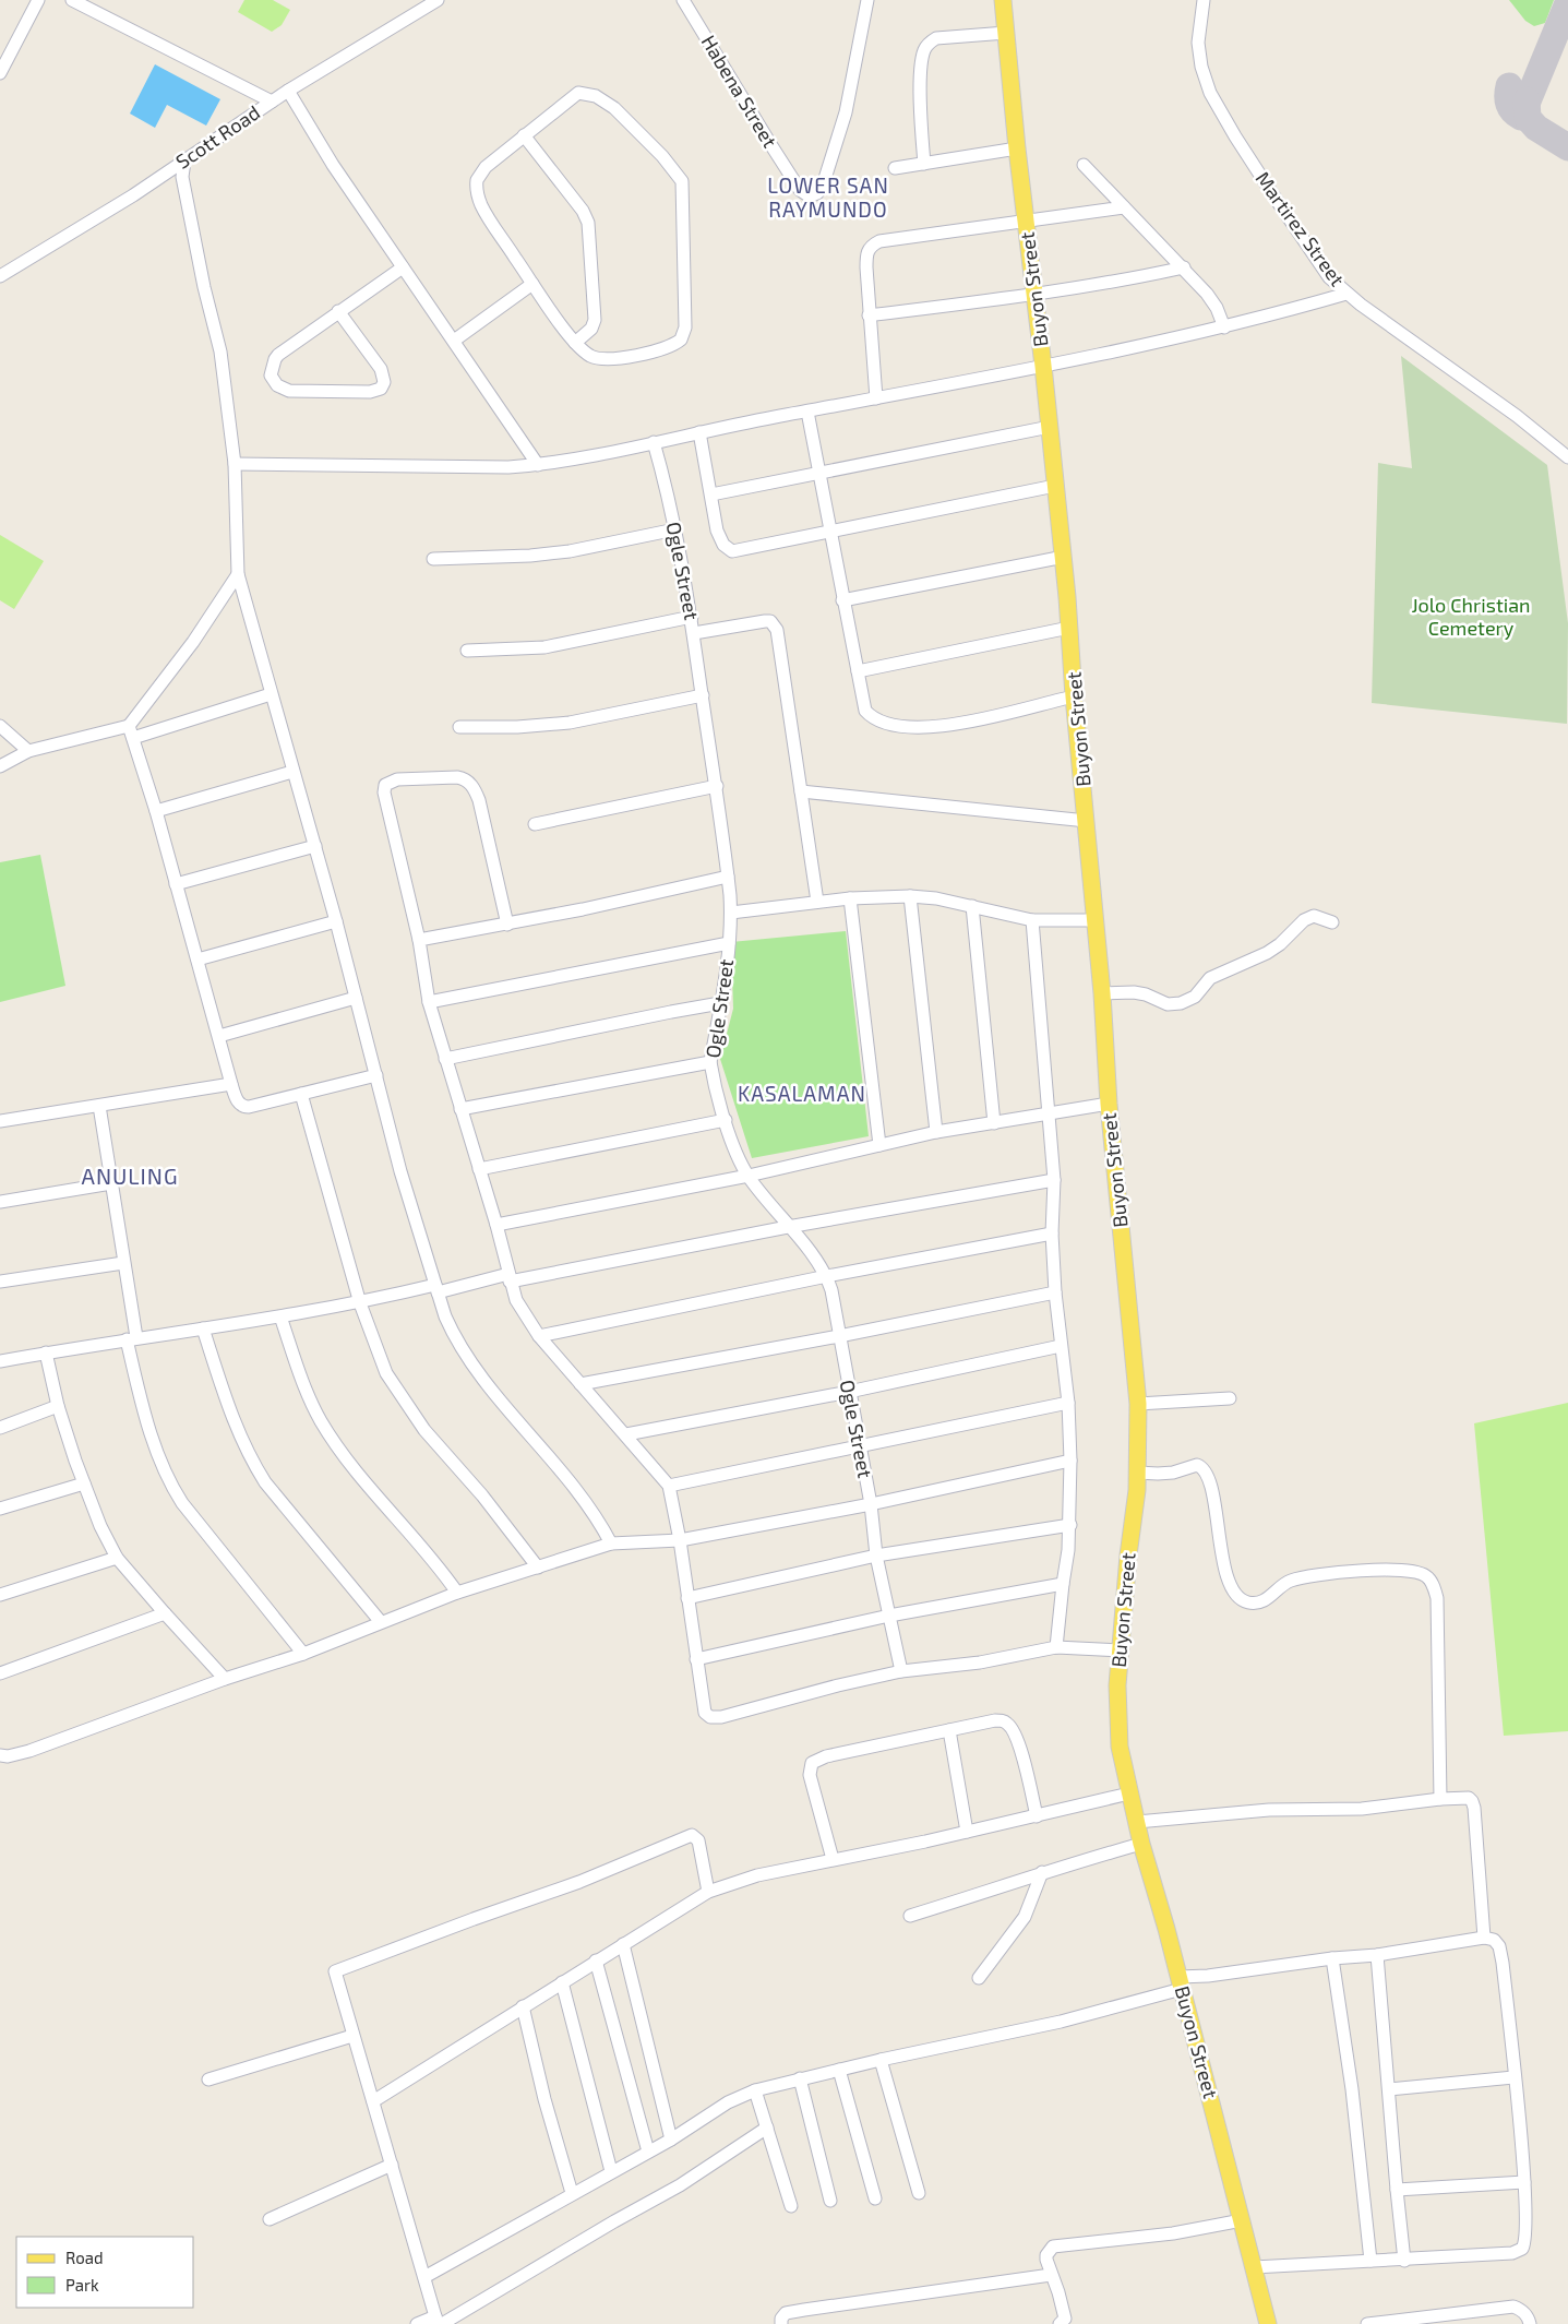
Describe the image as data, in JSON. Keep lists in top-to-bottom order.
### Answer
{
  "streets": {
    "main road": ["Buyon Street"],
    "street": [
      "Habena Street",
      "Scott Road",
      "Martirez Street",
      "Ogle Street"
    ]
  },
  "districts": ["LOWER SAN RAYMUNDO", "KASALAMAN", "ANULING"],
  "parks": ["Jolo Christian Cemetery"],
  "legend": ["Road", "Park"]
}
